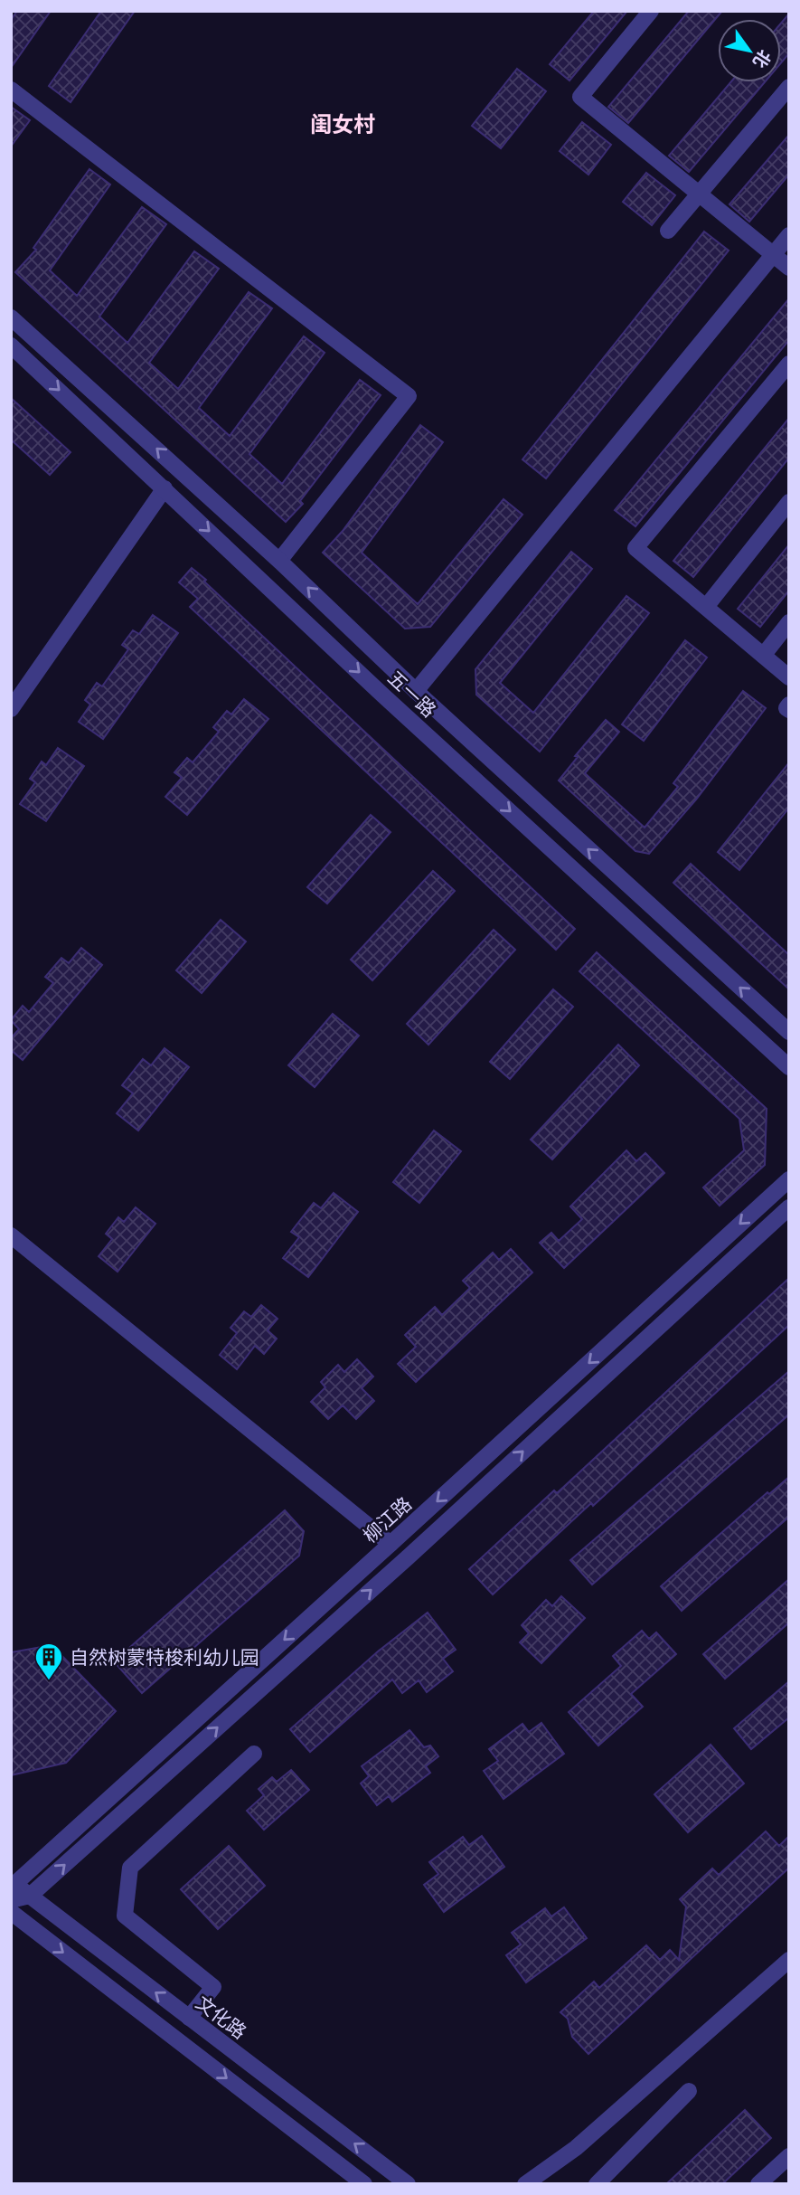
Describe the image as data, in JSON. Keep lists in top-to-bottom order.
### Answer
{
  "streets": {
    "street": ["五一路", "柳江路", "文化路"]
  },
  "crossings": [
    ["柳江路", "文化路"]
  ],
  "districts": ["闺女村"],
  "places": {
    "building": ["自然树蒙特梭利幼儿园"]
  },
  "north": "bottom right"
}
